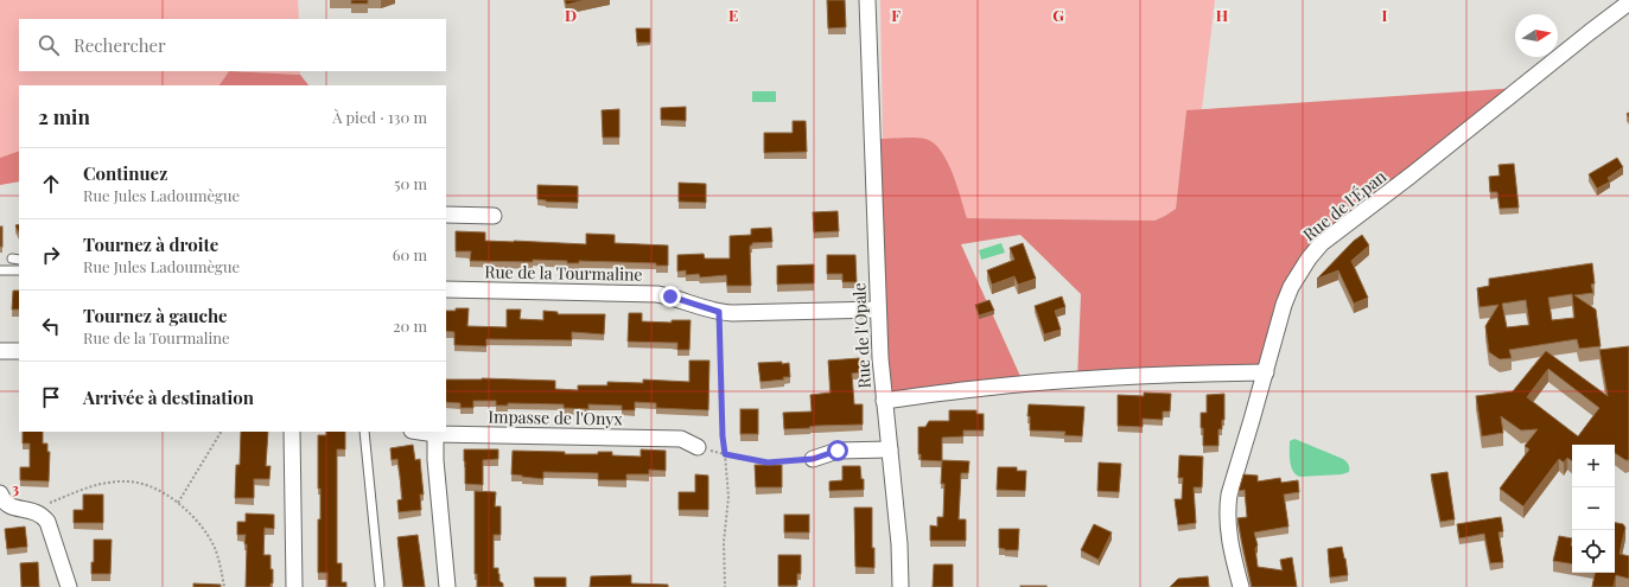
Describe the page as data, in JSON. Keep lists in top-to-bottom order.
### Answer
{
  "streets": {
    "street": [
      "Rue de l'Épan",
      "Rue de la Tourmaline",
      "Rue de l'Opale",
      "Impasse de l'Onyx"
    ]
  },
  "crossings": [
    ["Rue de l'Épan", "Rue de l'Opale"],
    ["Rue de la Tourmaline", "Rue de l'Opale"]
  ],
  "north": "right",
  "page": {
    "search": "Rechercher",
    "heading": ["2 min", "À pied · 130 m"],
    "list": [
      ["Continuez", "Rue Jules Ladoumègue", "50 m"],
      ["Tournez à droite", "Rue Jules Ladoumègue", "60 m"],
      ["Tournez à gauche", "Rue de la Tourmaline", "20 m"],
      "Arrivée à destination"
    ],
    "map_buttons": ["+", "−"]
  },
  "grid": {
    "columns": [
      "D",
      "E",
      "F",
      "G",
      "H",
      "I"
    ],
    "rows": ["3"]
  }
}
